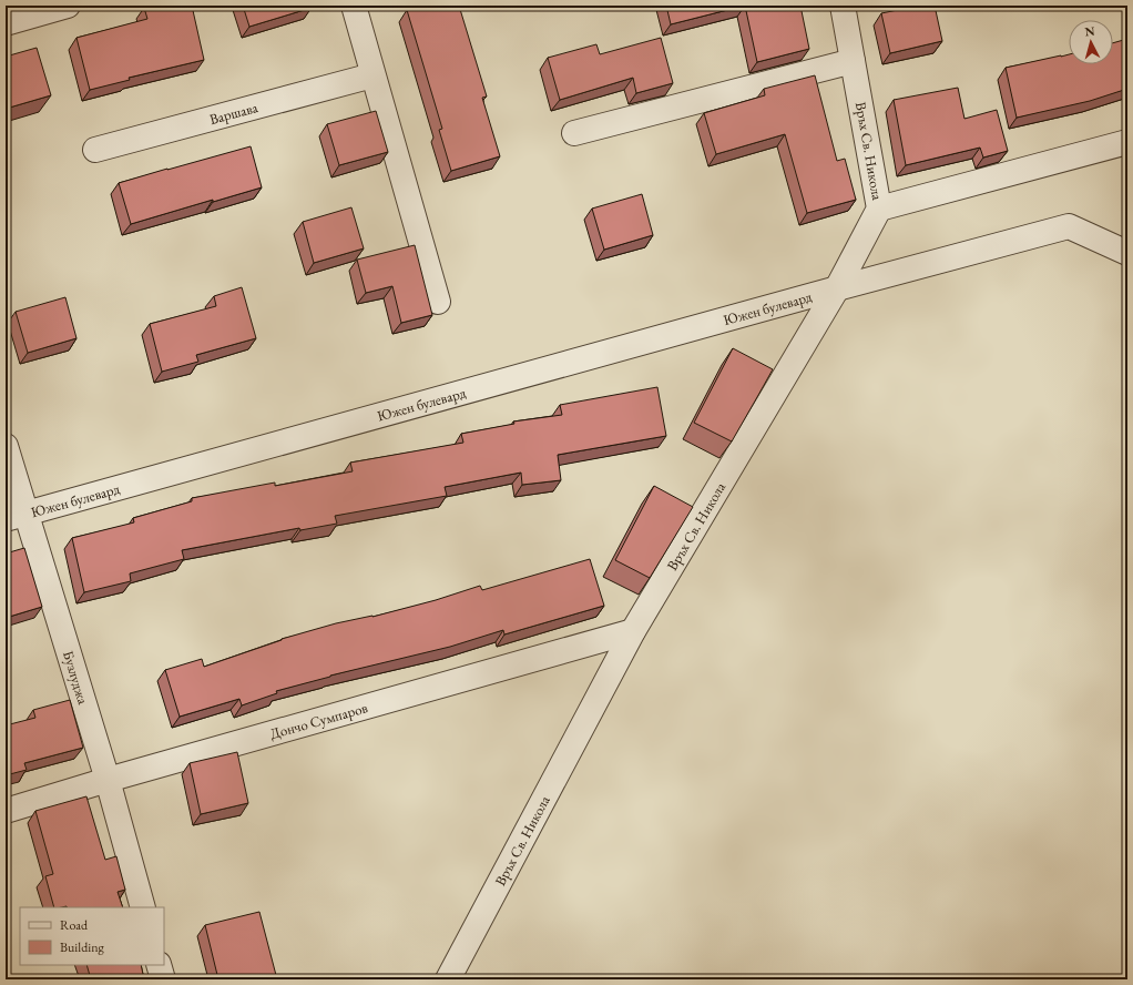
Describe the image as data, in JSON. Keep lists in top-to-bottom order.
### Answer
{
  "streets": {
    "street": [
      "Варшава",
      "Връх Св. Никола",
      "Южен булевард",
      "Бузлуджа",
      "Дончо Сумпаров"
    ]
  },
  "crossings": [
    ["Връх Св. Никола", "Южен булевард"],
    ["Връх Св. Никола", "Дончо Сумпаров"],
    ["Южен булевард", "Бузлуджа"],
    ["Бузлуджа", "Дончо Сумпаров"]
  ],
  "legend": ["Road", "Building"],
  "north": "top"
}
